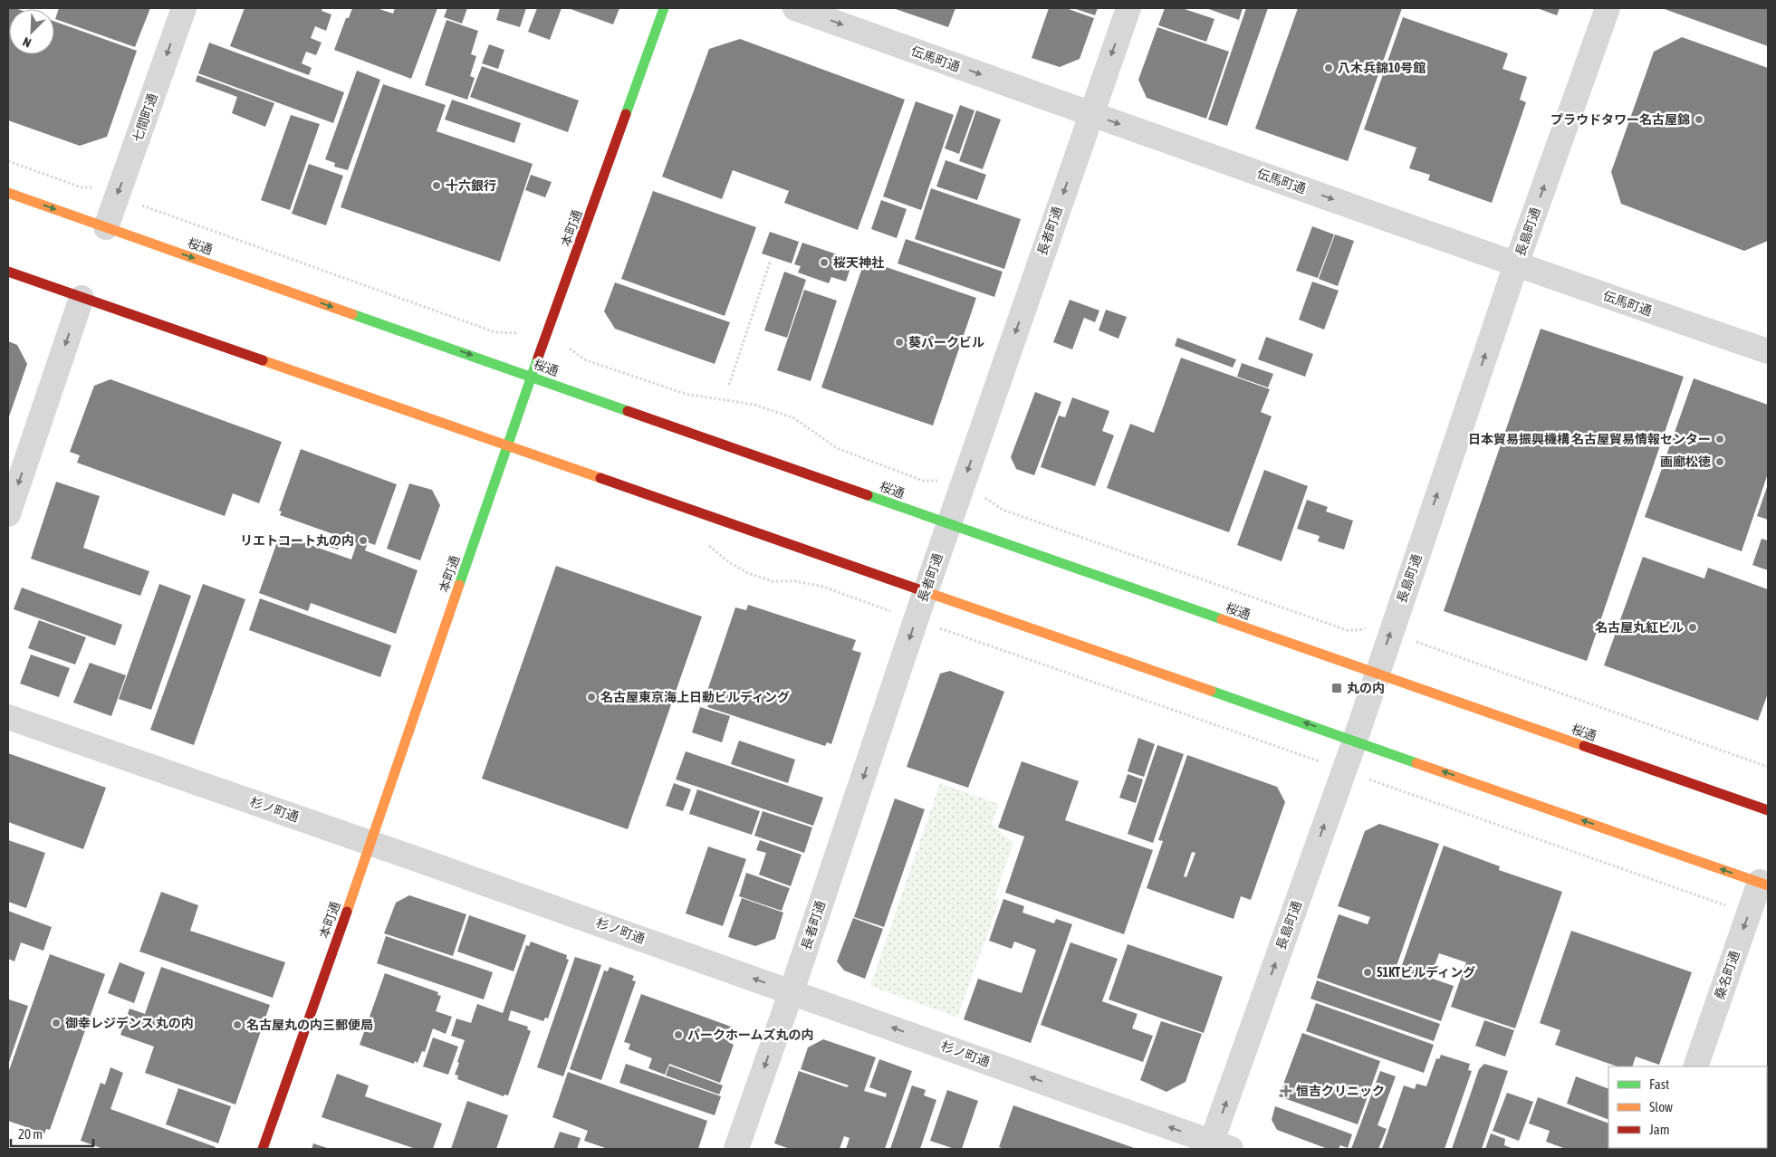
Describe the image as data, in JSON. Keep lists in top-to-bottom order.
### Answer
{
  "streets": {
    "main road": ["本町通", "桜通"],
    "street": [
      "伝馬町通",
      "七間町通",
      "長者町通",
      "長島町通",
      "杉ノ町通",
      "桑名町通"
    ]
  },
  "crossings": [
    ["伝馬町通", "長者町通"],
    ["伝馬町通", "長島町通"],
    ["七間町通", "桜通"],
    ["本町通", "桜通"],
    ["本町通", "杉ノ町通"],
    ["長者町通", "桜通"],
    ["長者町通", "杉ノ町通"],
    ["長島町通", "桜通"],
    ["長島町通", "杉ノ町通"]
  ],
  "one_way": [
    "伝馬町通",
    "七間町通",
    "長者町通",
    "長島町通",
    "杉ノ町通",
    "桑名町通"
  ],
  "places": {
    "other": [
      "八木兵錦10号館",
      "プラウドタワー名古屋錦",
      "十六銀行",
      "桜天神社",
      "葵パークビル",
      "日本貿易振興機構 名古屋貿易情報センター",
      "画廊松徳",
      "リエトコート丸の内",
      "名古屋丸紅ビル",
      "名古屋東京海上日動ビルディング",
      "51KTビルディング",
      "御幸レジデンス 丸の内",
      "名古屋丸の内三郵便局",
      "パークホームズ丸の内"
    ],
    "transit": ["丸の内"],
    "health": ["恒吉クリニック"]
  },
  "legend": ["Fast", "Slow", "Jam"],
  "scale_bar": "20 m",
  "north": "bottom left"
}
